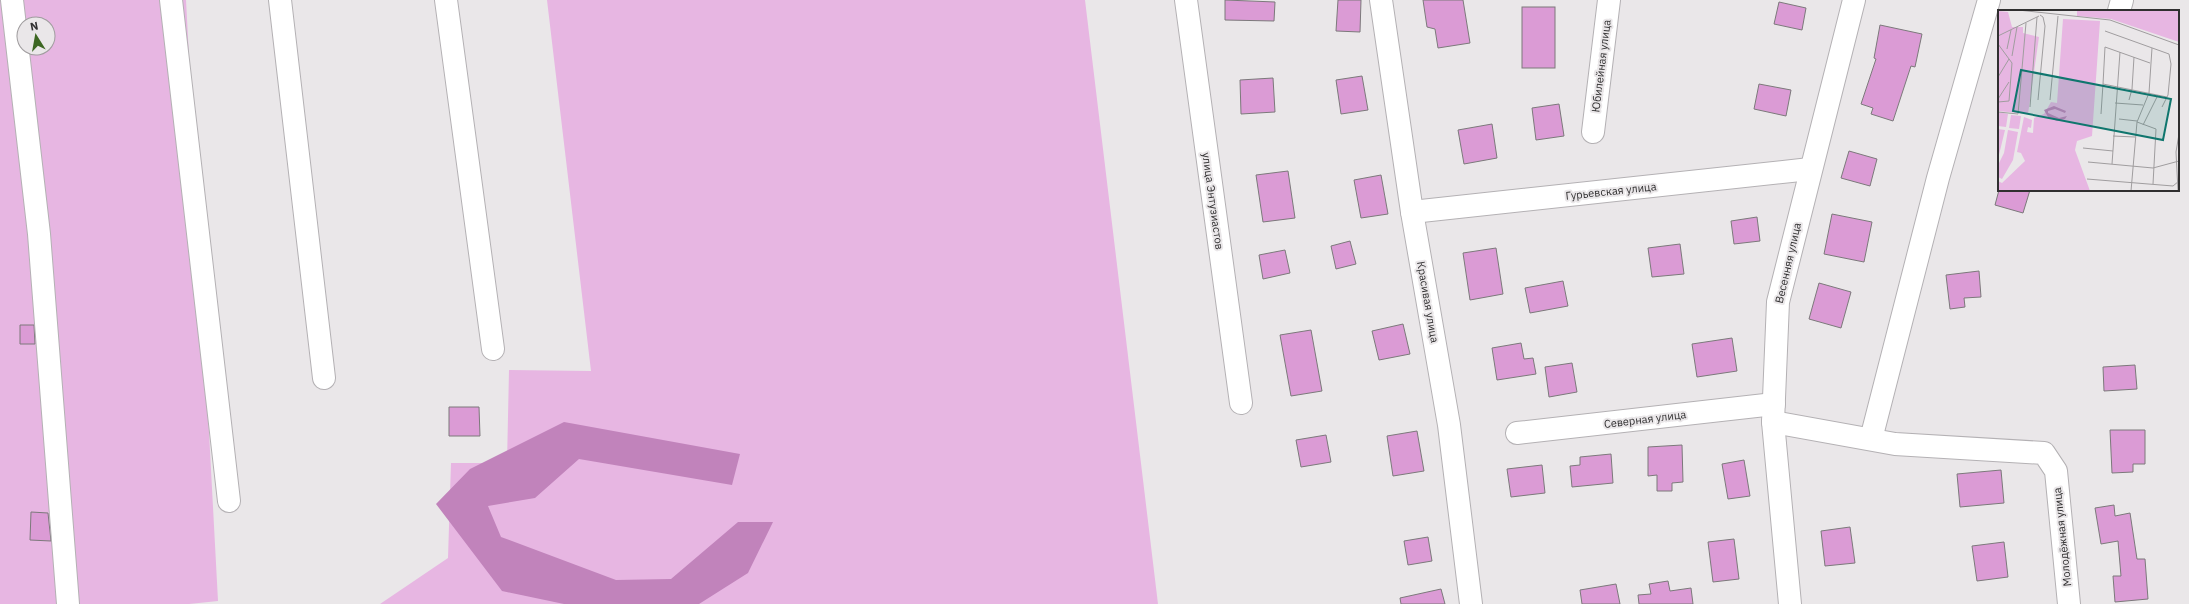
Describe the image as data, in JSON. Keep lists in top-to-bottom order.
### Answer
{
  "streets": {
    "street": [
      "Юбилейная улица",
      "Гурьевская улица",
      "улица Энтузиастов",
      "Весенняя улица",
      "Красивая улица",
      "Северная улица",
      "Молодёжная улица"
    ]
  },
  "crossings": [
    ["Гурьевская улица", "Весенняя улица"],
    ["Гурьевская улица", "Красивая улица"],
    ["Весенняя улица", "Северная улица"],
    ["Северная улица", "Молодёжная улица"]
  ],
  "north": "top"
}
